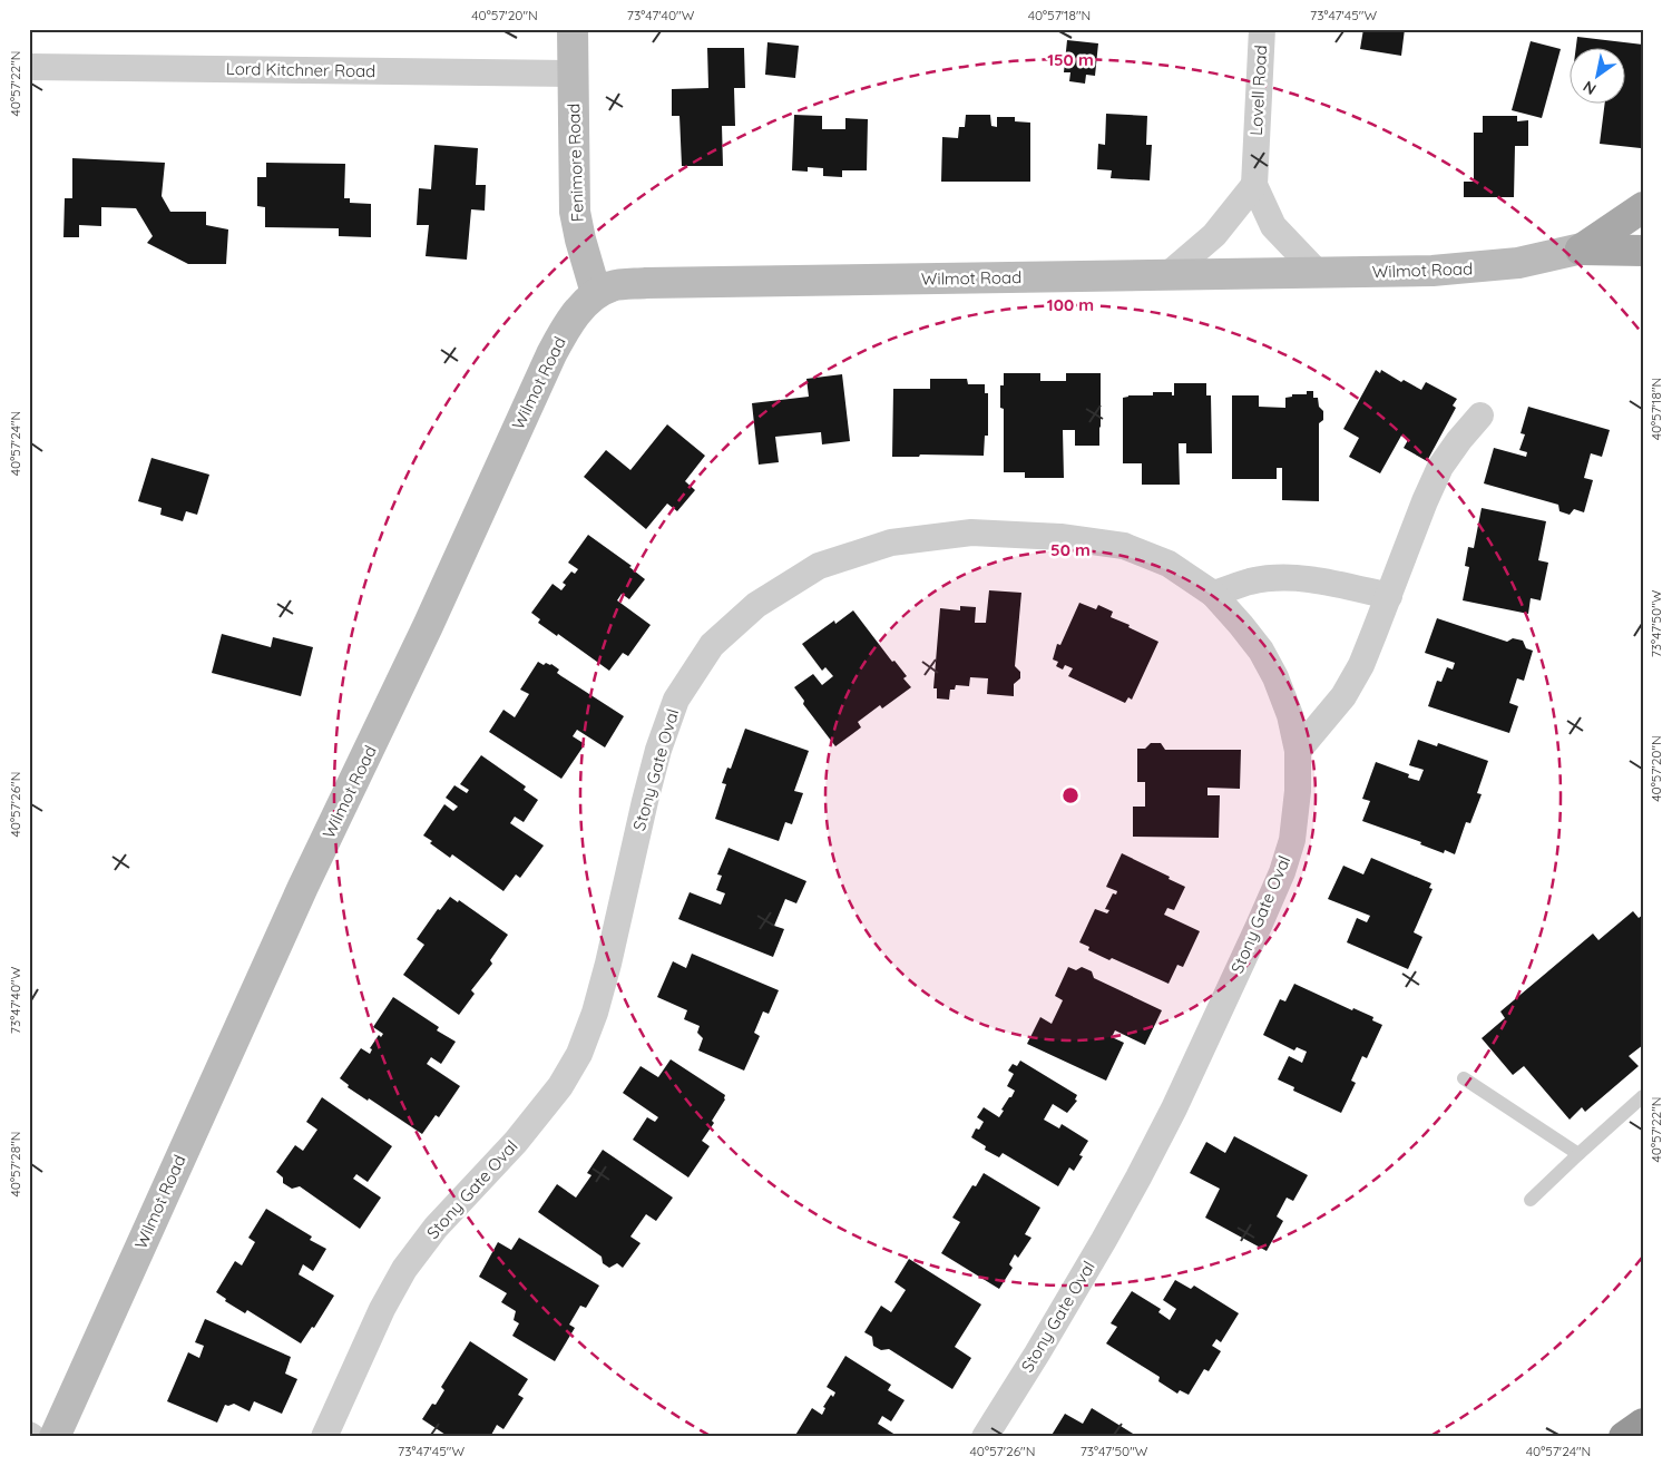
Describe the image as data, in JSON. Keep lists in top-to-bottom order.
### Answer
{
  "streets": {
    "street": [
      "Lord Kitchner Road",
      "Lovell Road",
      "Fenimore Road",
      "Wilmot Road",
      "Stony Gate Oval"
    ]
  },
  "crossings": [
    ["Lord Kitchner Road", "Fenimore Road"],
    ["Lovell Road", "Wilmot Road"],
    ["Fenimore Road", "Wilmot Road"]
  ],
  "north": "bottom left",
  "coordinates": [
    "40°57'20\"N",
    "73°47'40\"W",
    "40°57'18\"N",
    "73°47'45\"W",
    "40°57'22\"N",
    "40°57'24\"N",
    "73°47'50\"W",
    "40°57'26\"N",
    "40°57'28\"N"
  ],
  "rings": ["150 m", "100 m", "50 m"]
}
